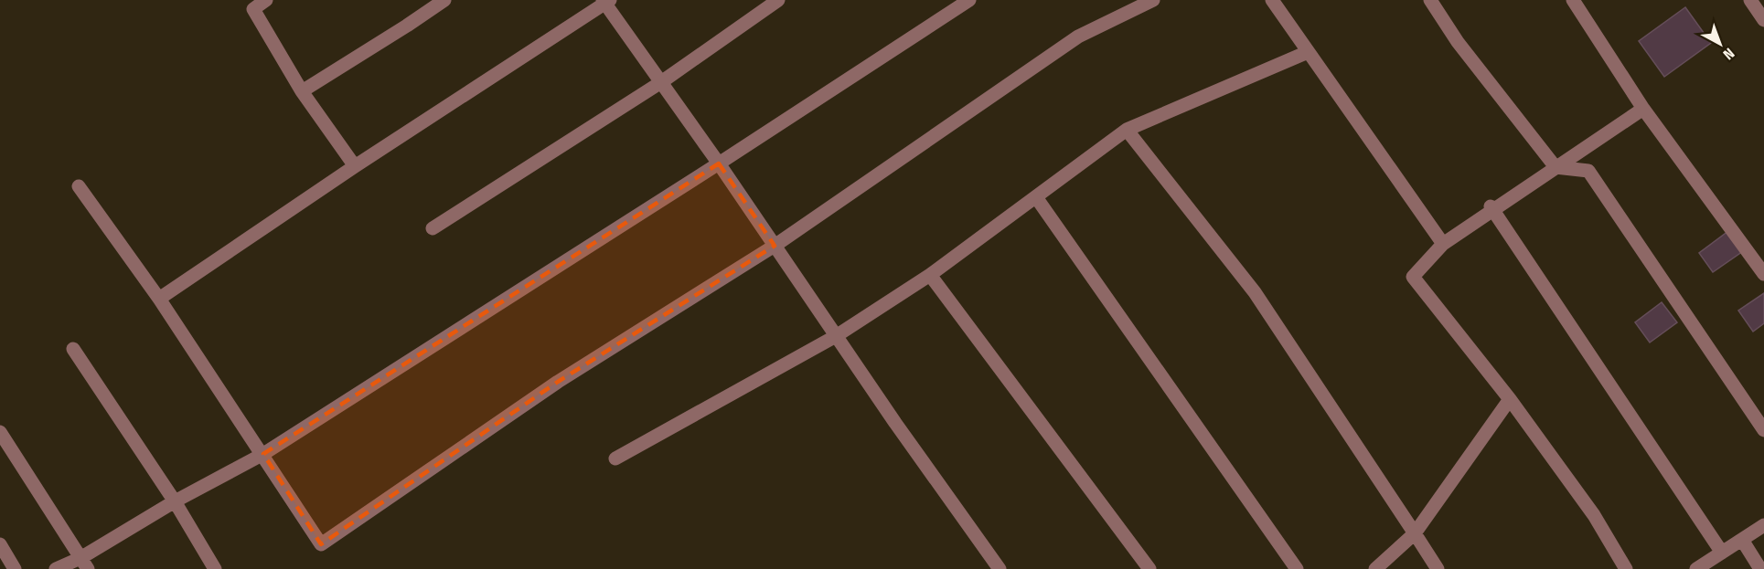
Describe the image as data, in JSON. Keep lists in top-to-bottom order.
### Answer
{
  "north": "bottom right"
}
